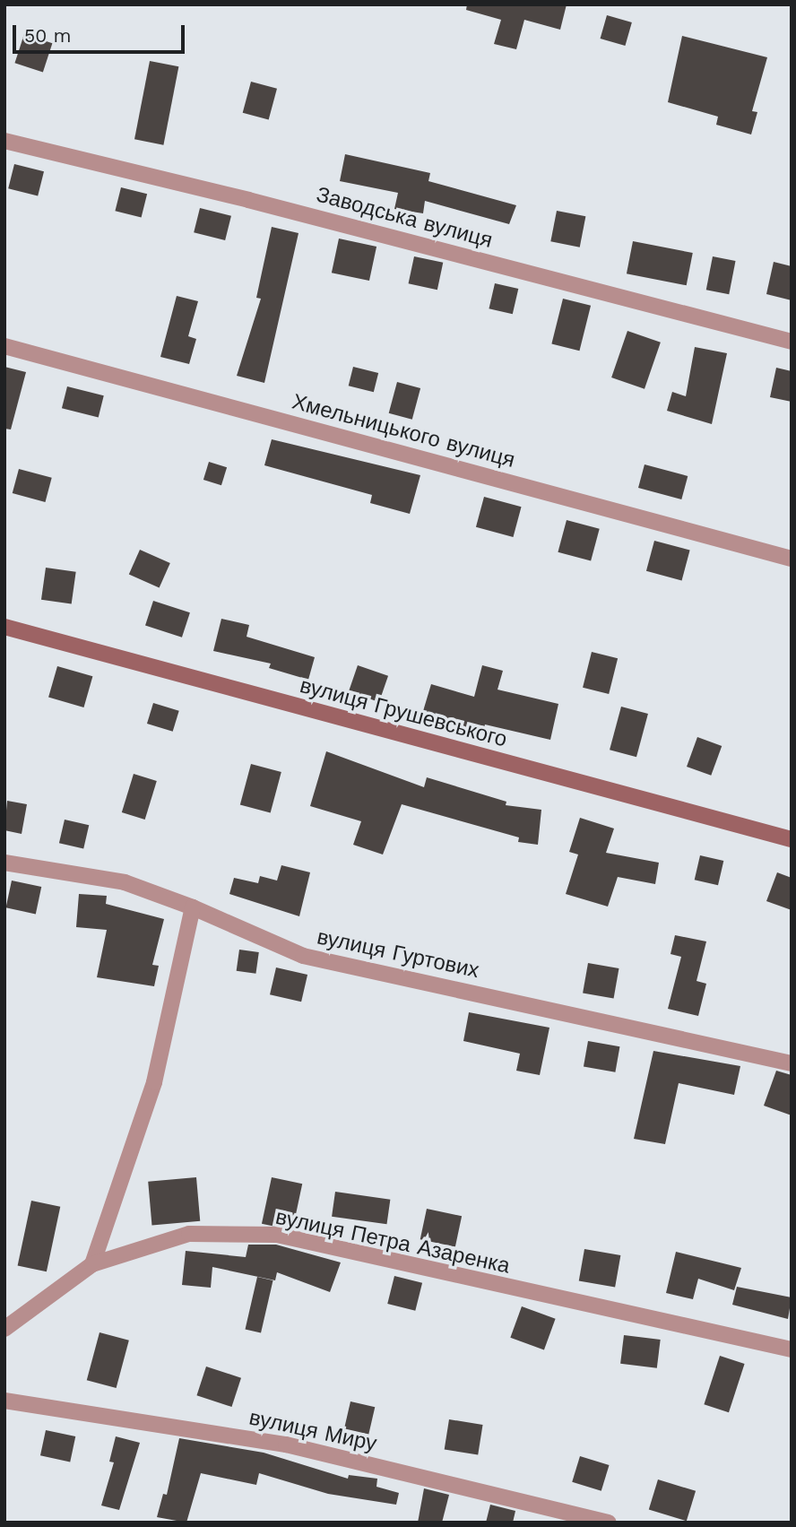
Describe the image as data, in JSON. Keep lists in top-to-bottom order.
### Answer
{
  "streets": {
    "street": [
      "Заводська вулиця",
      "Хмельницького вулиця",
      "вулиця Грушевського",
      "вулиця Гуртових",
      "вулиця Петра Азаренка",
      "вулиця Миру"
    ]
  },
  "scale_bar": "50 m"
}
